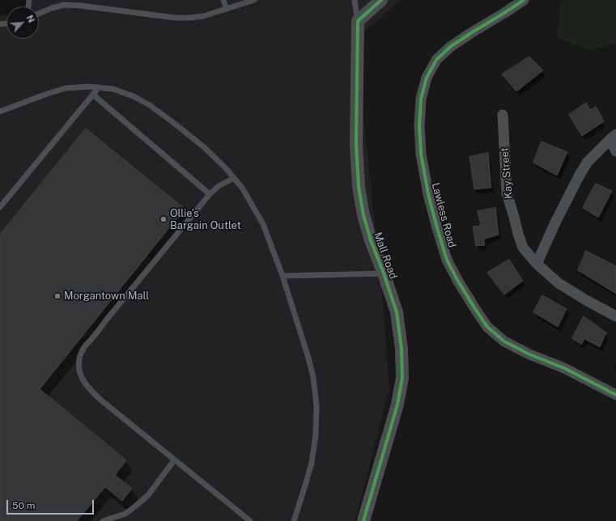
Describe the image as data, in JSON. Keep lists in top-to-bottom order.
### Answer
{
  "streets": {
    "street": ["Kay Street", "Lawless Road", "Mall Road"]
  },
  "places": ["Ollie's Bargain Outlet", "Morgantown Mall"],
  "scale_bar": "50 m",
  "north": "top right"
}
